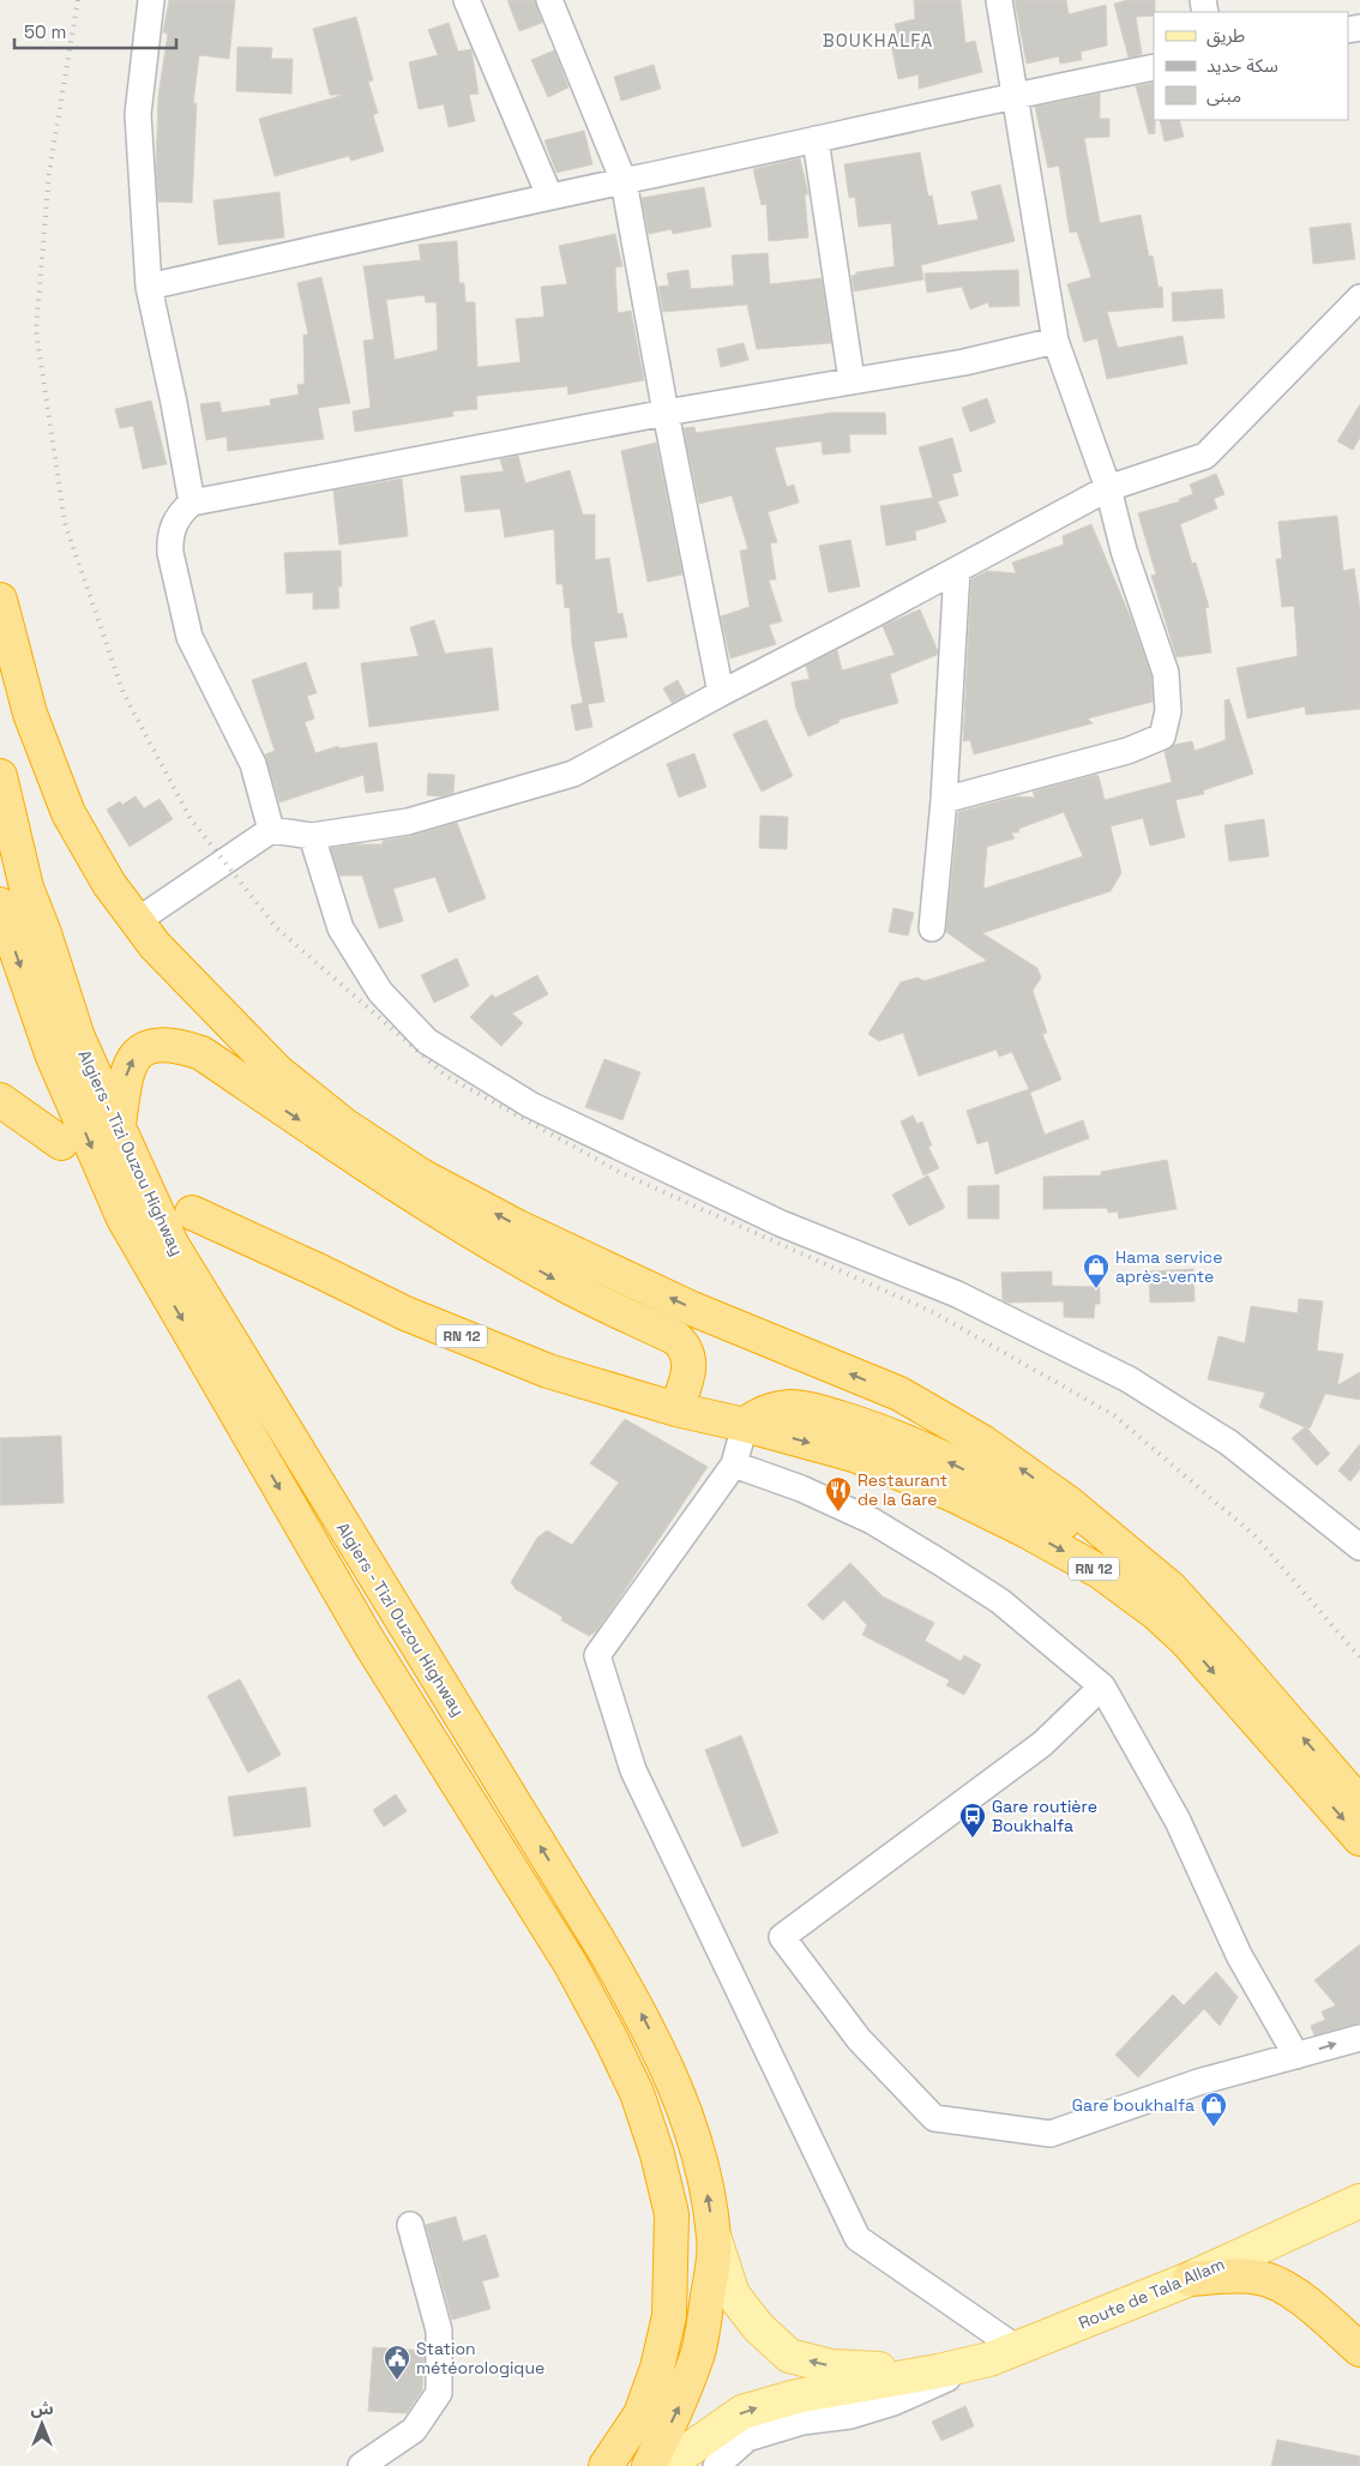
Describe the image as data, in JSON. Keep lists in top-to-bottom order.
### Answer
{
  "streets": {
    "highway": ["Algiers - Tizi Ouzou Highway", "RN 12"],
    "main road": ["Route de Tala Allam"]
  },
  "districts": ["BOUKHALFA"],
  "places": {
    "shop": ["Hama service après-vente", "Gare boukhalfa"],
    "restaurant": ["Restaurant de la Gare"],
    "bus stop": ["Gare routière Boukhalfa"],
    "public building": ["Station météorologique"]
  },
  "legend": ["طريق", "سكة حديد", "مبنى"],
  "scale_bar": "50 m",
  "north": "top"
}
